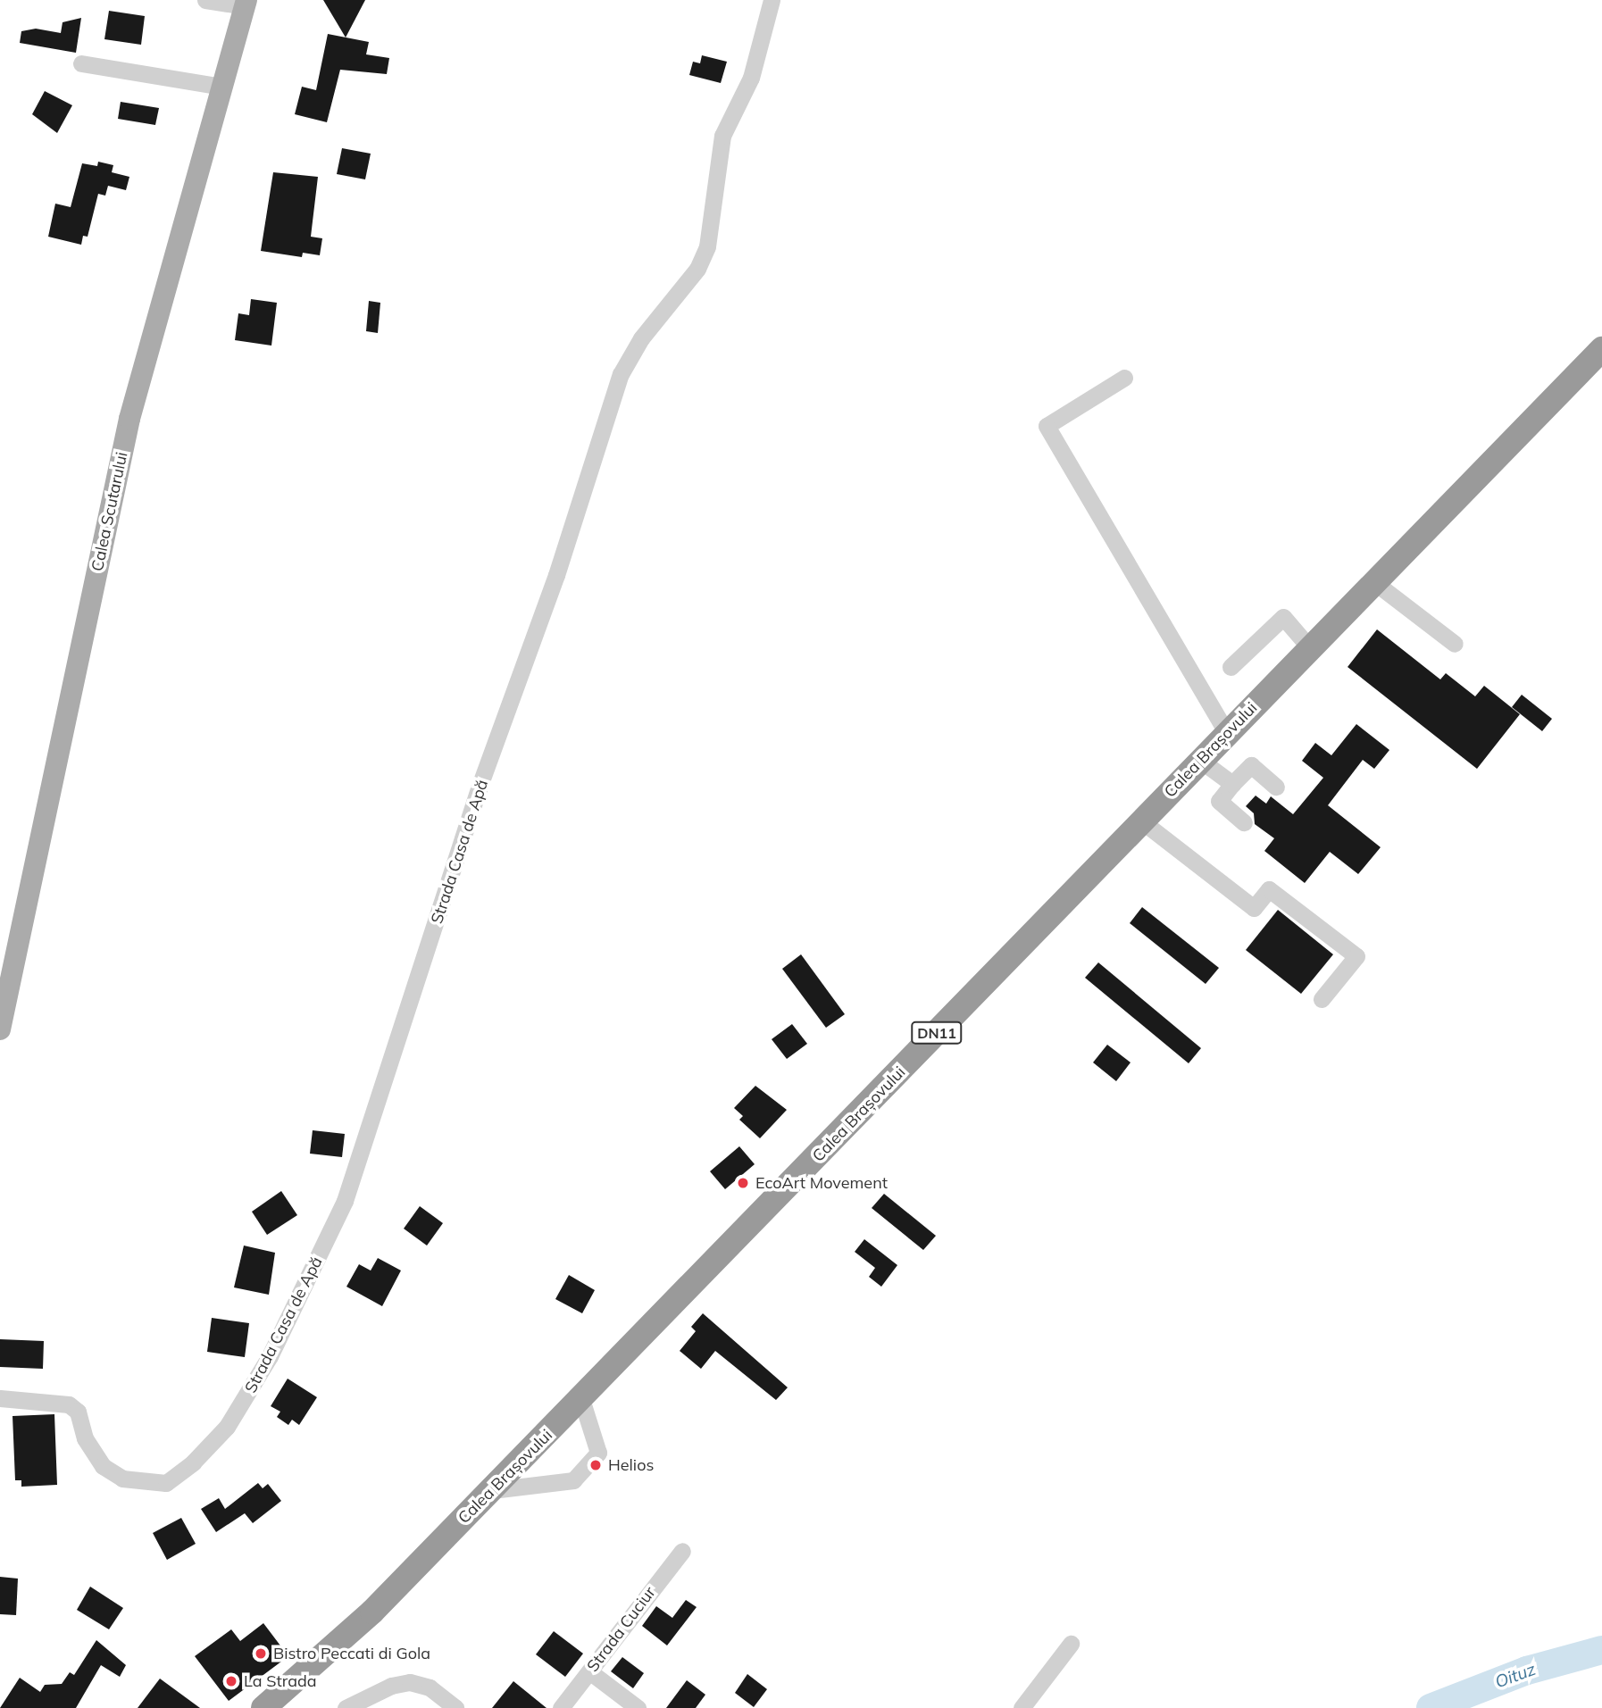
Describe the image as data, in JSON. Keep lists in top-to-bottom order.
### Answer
{
  "streets": {
    "highway": ["Calea Brașovului", "DN11"],
    "main road": ["Calea Scutarului"],
    "street": ["Strada Casa de Apă", "Strada Cuciur"]
  },
  "water": ["Oituz"],
  "places": [
    "EcoArt Movement",
    "Helios",
    "Bistro Peccati di Gola",
    "La Strada"
  ]
}
